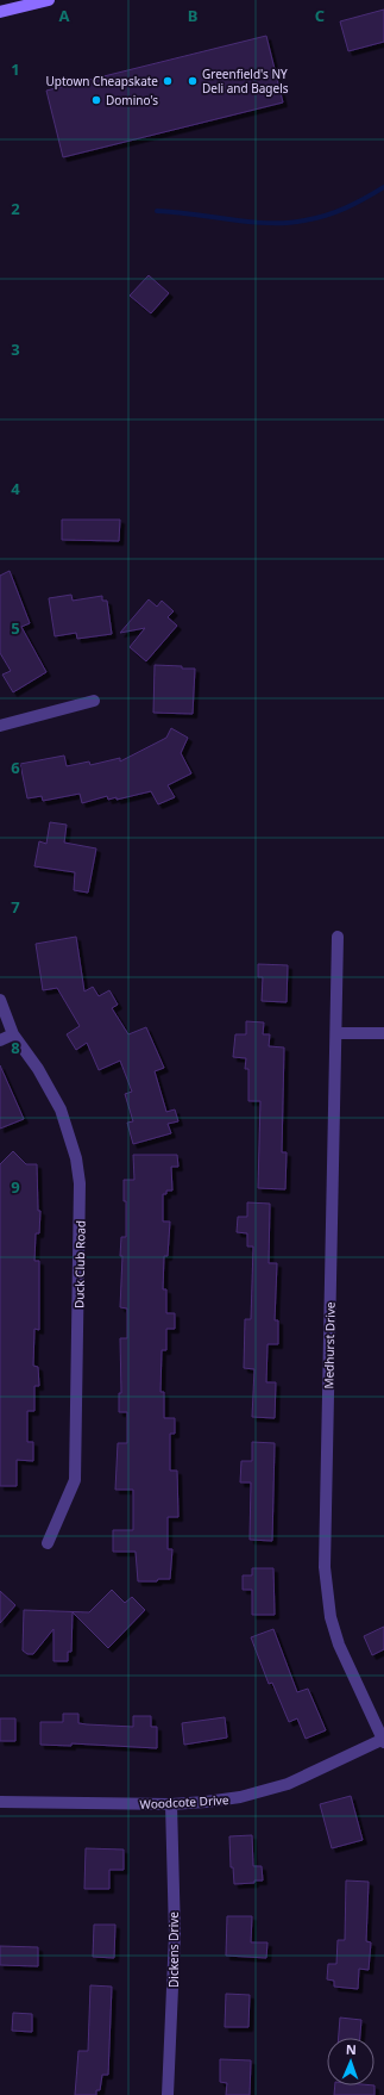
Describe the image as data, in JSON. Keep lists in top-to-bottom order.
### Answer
{
  "streets": {
    "street": [
      "Duck Club Road",
      "Medhurst Drive",
      "Woodcote Drive",
      "Dickens Drive"
    ]
  },
  "crossings": [
    ["Medhurst Drive", "Woodcote Drive"],
    ["Woodcote Drive", "Dickens Drive"]
  ],
  "places": ["Uptown Cheapskate", "Greenfield's NY Deli and Bagels", "Domino's"],
  "north": "top",
  "grid": {
    "columns": ["A", "B", "C"],
    "rows": [
      "1",
      "2",
      "3",
      "4",
      "5",
      "6",
      "7",
      "8",
      "9"
    ]
  }
}
